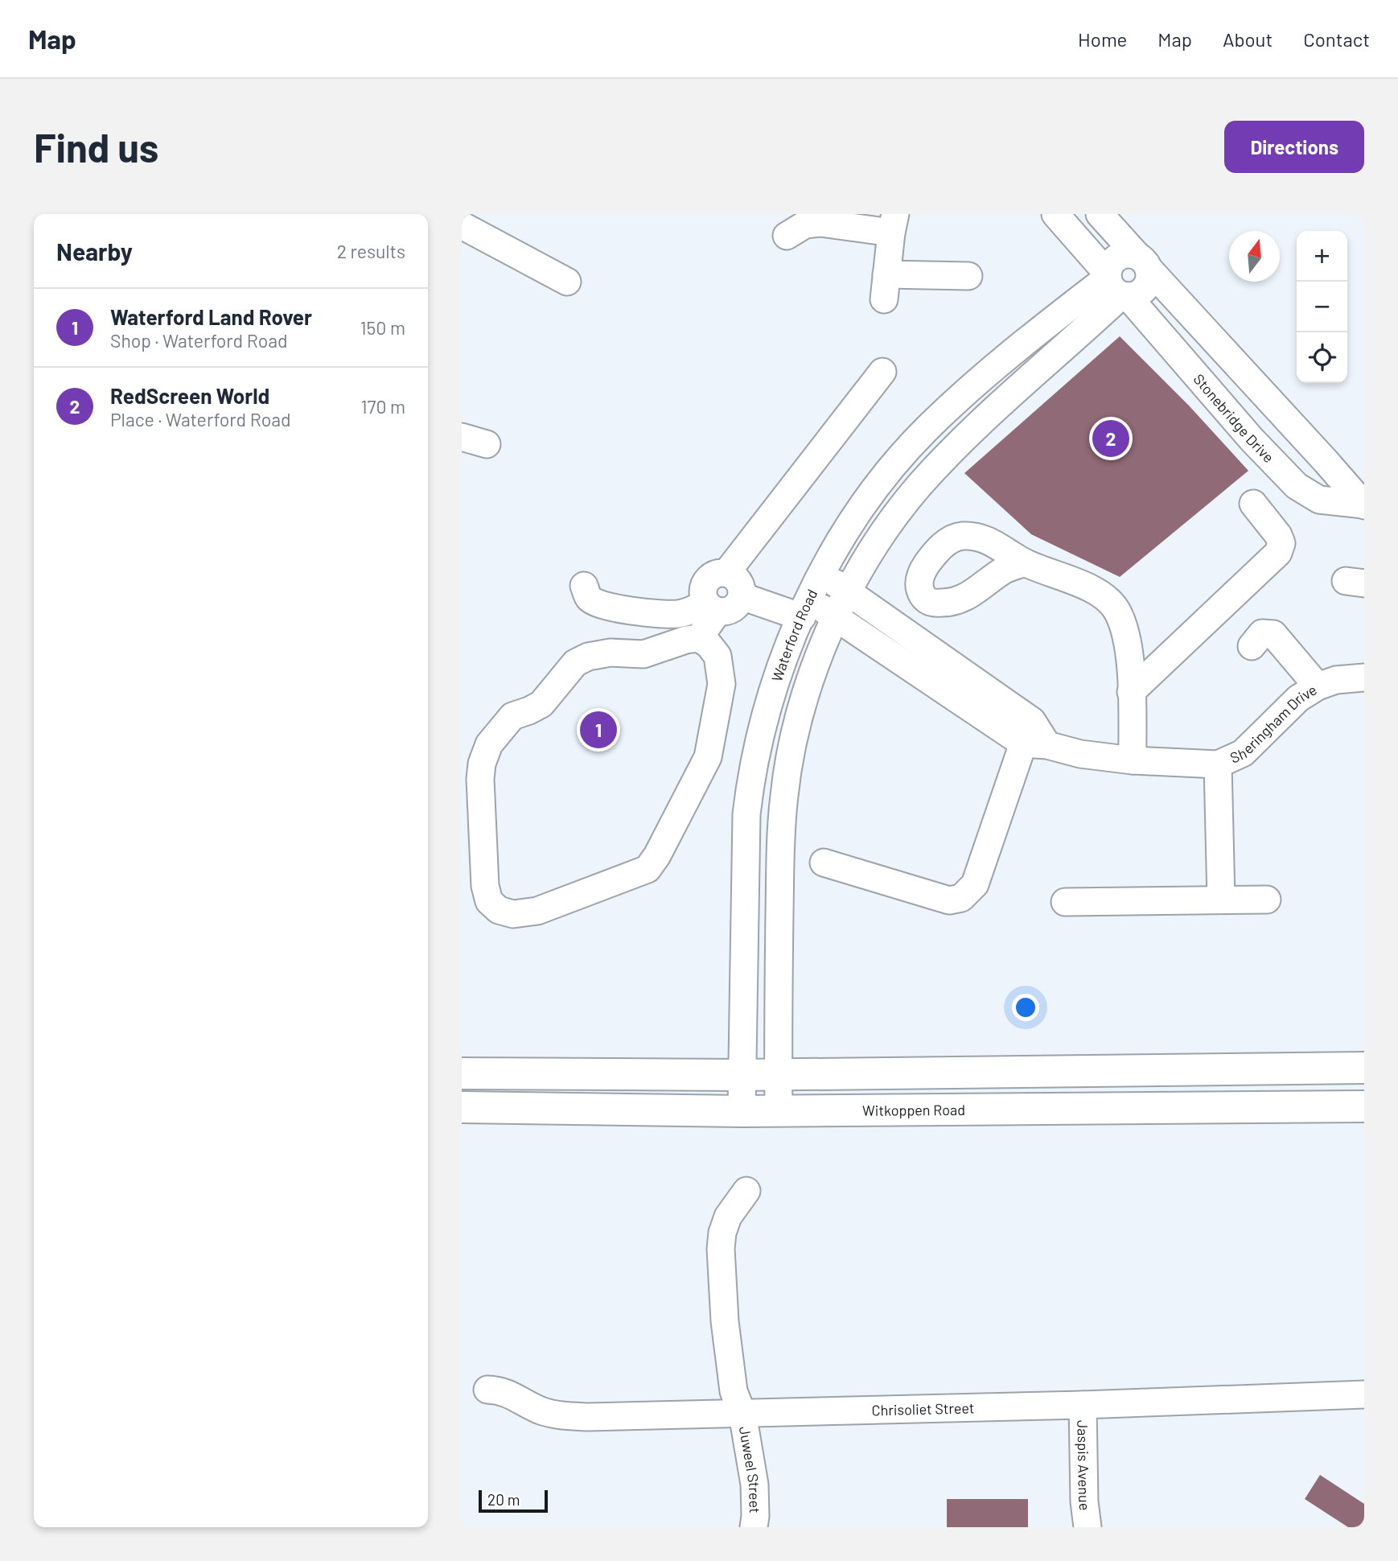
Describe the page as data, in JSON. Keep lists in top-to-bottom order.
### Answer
{
  "streets": {
    "main road": ["Witkoppen Road"],
    "street": [
      "Stonebridge Drive",
      "Waterford Road",
      "Sheringham Drive",
      "Chrisoliet Street",
      "Jaspis Avenue",
      "Juweel Street"
    ]
  },
  "crossings": [
    ["Stonebridge Drive", "Waterford Road"],
    ["Waterford Road", "Sheringham Drive"],
    ["Waterford Road", "Witkoppen Road"],
    ["Chrisoliet Street", "Jaspis Avenue"],
    ["Chrisoliet Street", "Juweel Street"]
  ],
  "scale_bar": "20 m",
  "north": "top",
  "page": {
    "header": "Map",
    "nav": [
      "Home",
      "Map",
      "About",
      "Contact"
    ],
    "buttons": "Directions",
    "title": "Find us",
    "heading": ["Nearby", "2 results"],
    "map_buttons": ["+", "−"],
    "list": [
      {
        "mark": "1",
        "name": "Waterford Land Rover",
        "note": "Shop · Waterford Road",
        "value": "150 m"
      },
      {
        "mark": "2",
        "name": "RedScreen World",
        "note": "Place · Waterford Road",
        "value": "170 m"
      }
    ],
    "pins": ["2", "1"],
    "scale": "20 m"
  }
}
